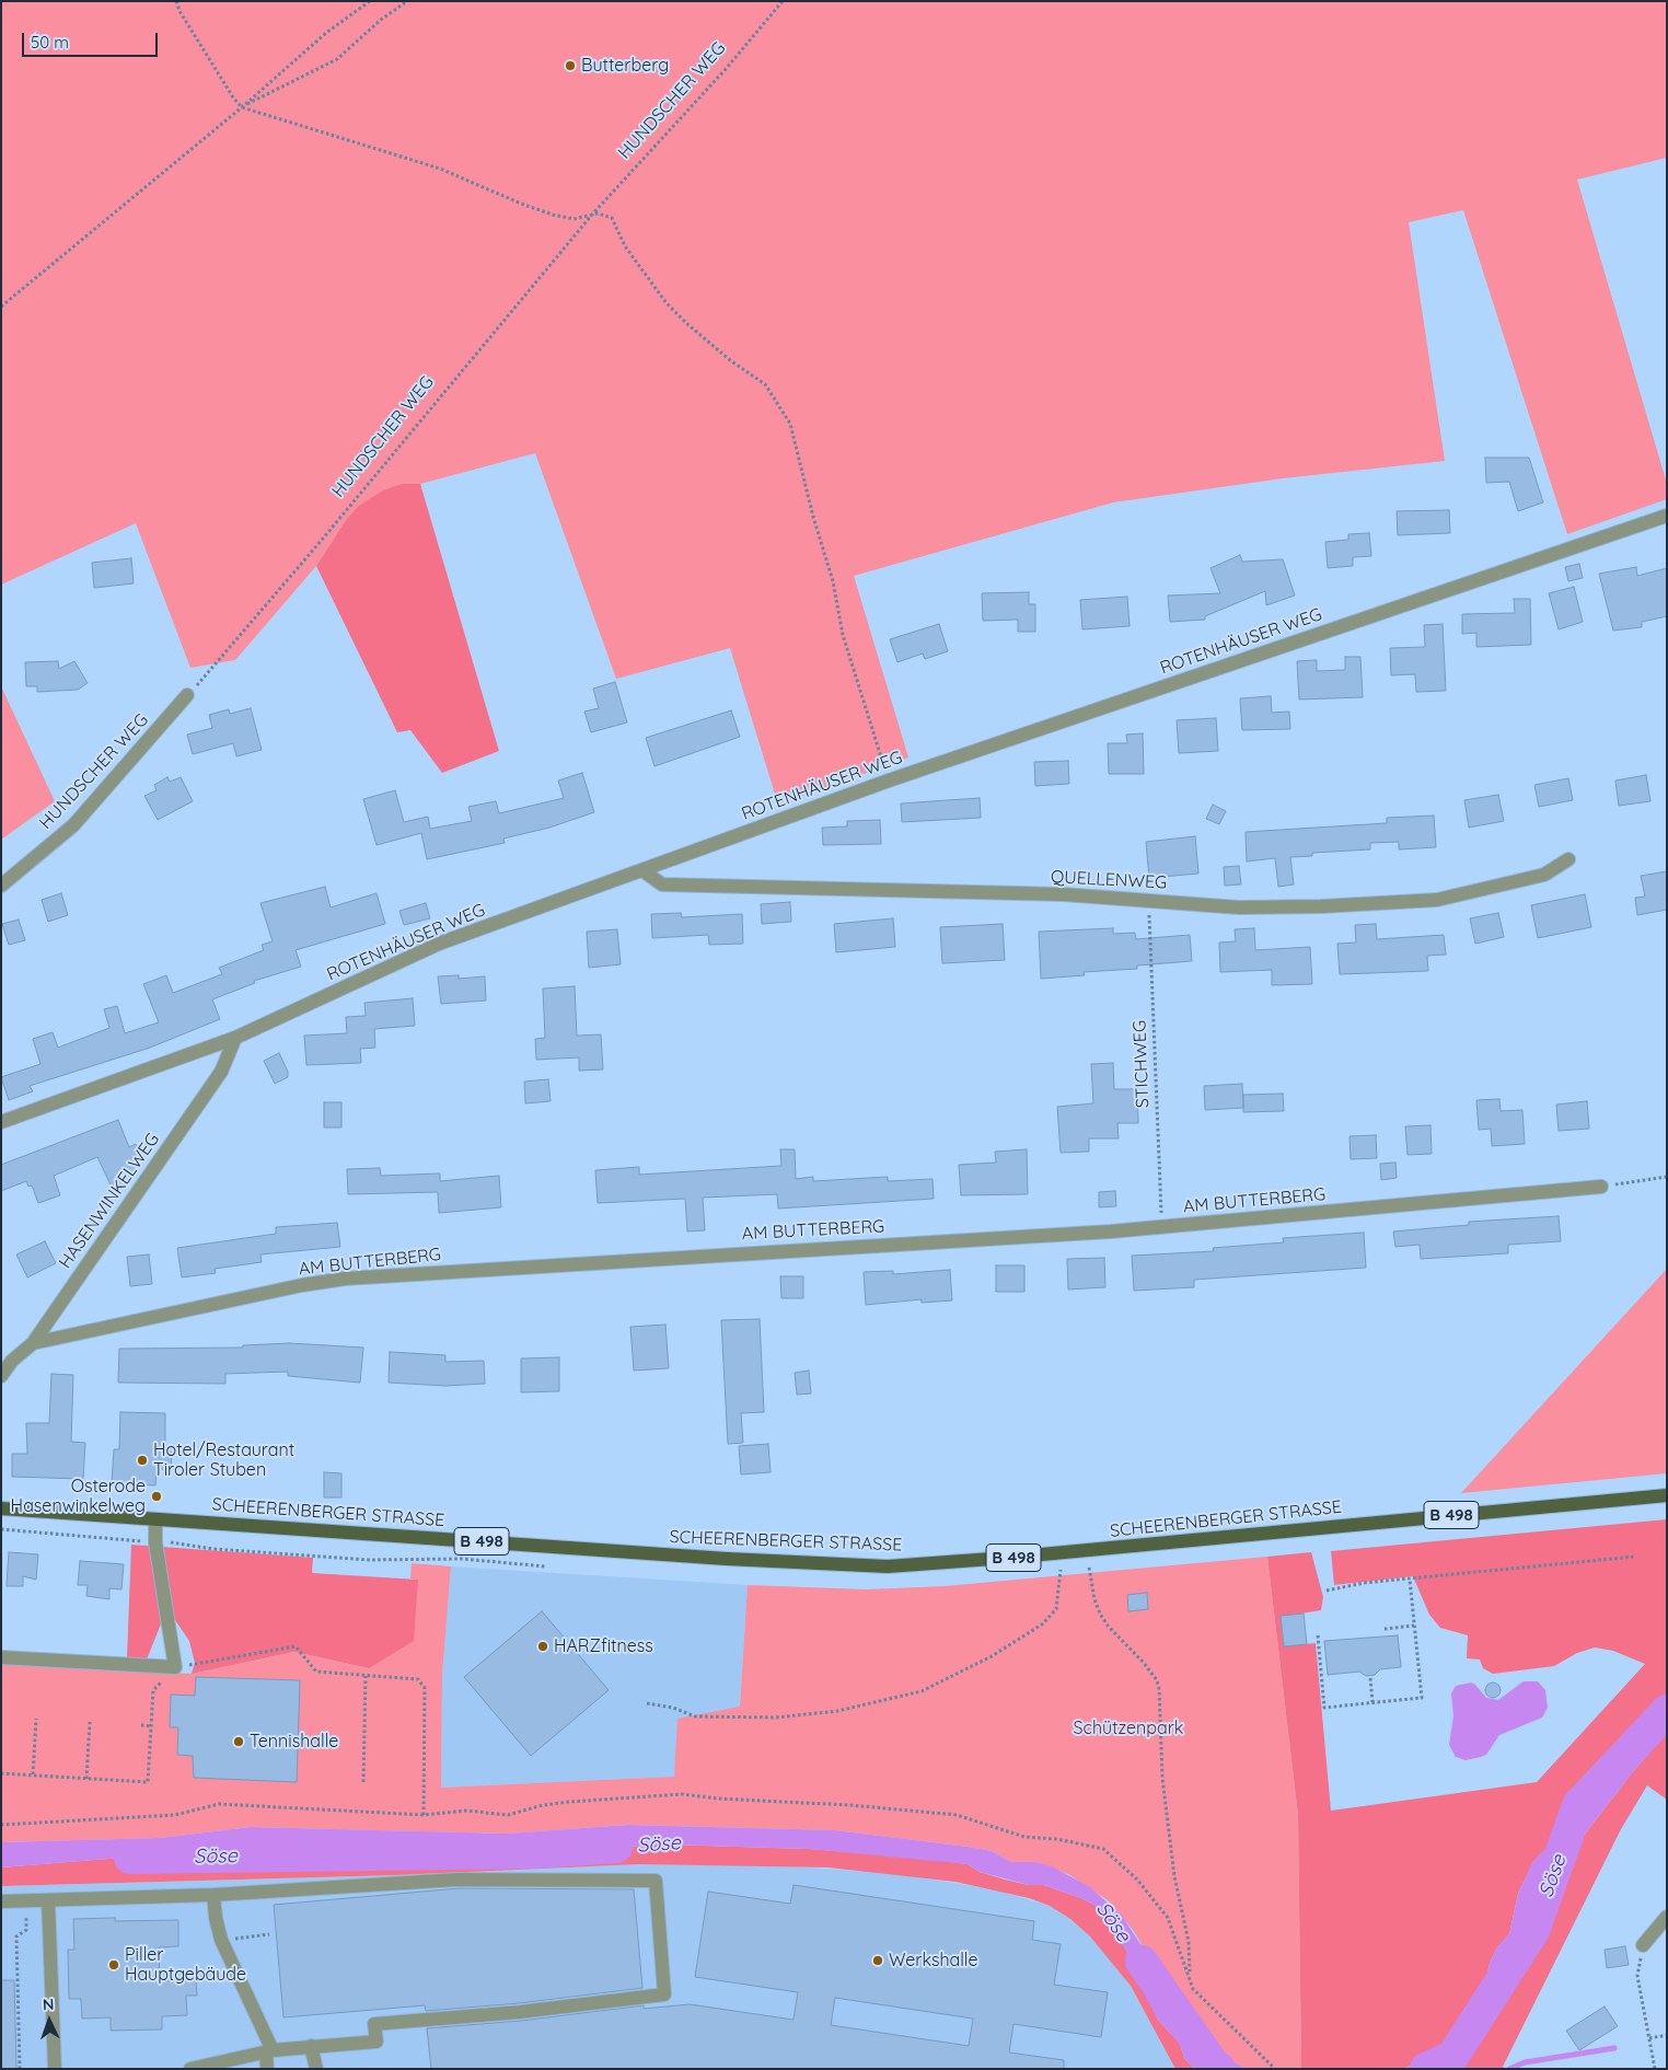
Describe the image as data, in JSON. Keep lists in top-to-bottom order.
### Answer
{
  "streets": {
    "main road": ["SCHEERENBERGER STRASSE", "B 498"],
    "street": [
      "HUNDSCHER WEG",
      "ROTENHÄUSER WEG",
      "QUELLENWEG",
      "HASENWINKELWEG",
      "AM BUTTERBERG"
    ],
    "path": ["STICHWEG"]
  },
  "crossings": [
    ["ROTENHÄUSER WEG", "QUELLENWEG"],
    ["ROTENHÄUSER WEG", "HASENWINKELWEG"],
    ["QUELLENWEG", "STICHWEG"],
    ["STICHWEG", "AM BUTTERBERG"],
    ["HASENWINKELWEG", "AM BUTTERBERG"]
  ],
  "water": ["Söse"],
  "parks": ["Schützenpark"],
  "places": [
    "Butterberg",
    "Hotel/Restaurant Tiroler Stuben",
    "Osterode Hasenwinkelweg",
    "HARZfitness",
    "Tennishalle",
    "Werkshalle",
    "Piller Hauptgebäude"
  ],
  "scale_bar": "50 m",
  "north": "top"
}
